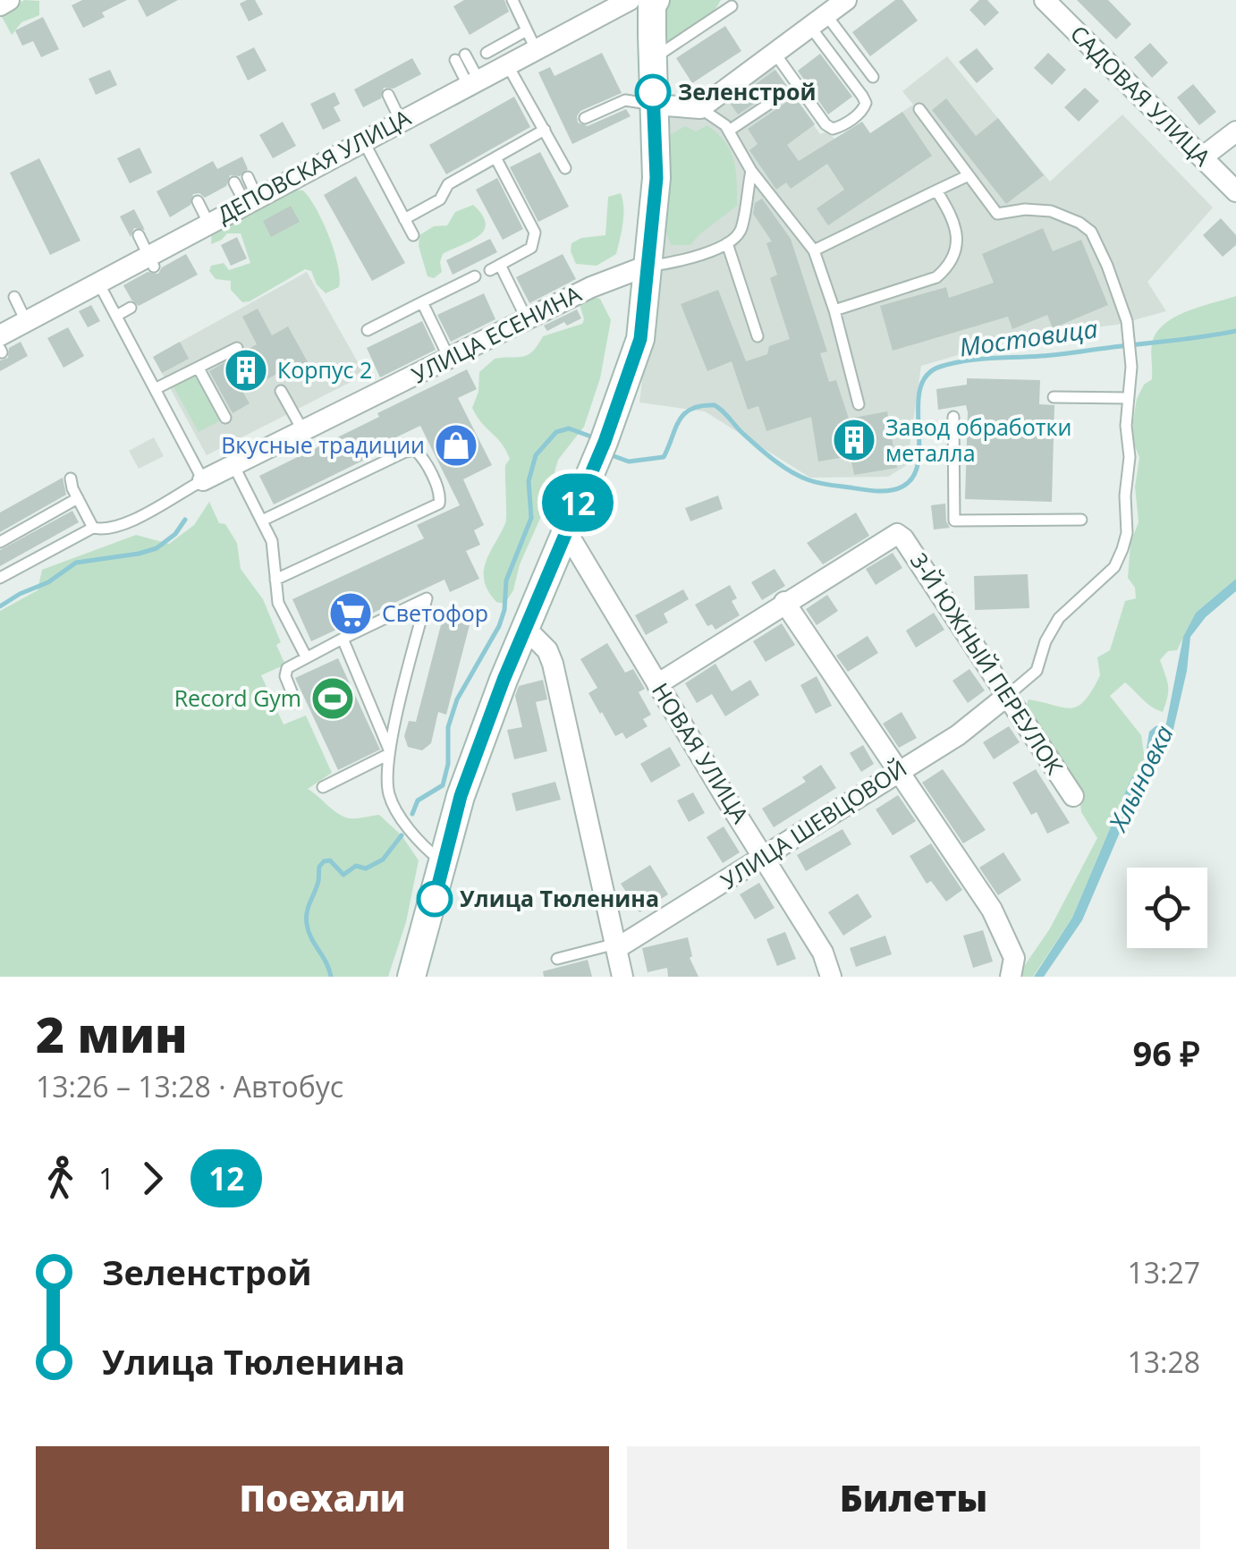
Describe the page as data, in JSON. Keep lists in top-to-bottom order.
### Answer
{
  "streets": {
    "main road": ["ДЕПОВСКАЯ УЛИЦА"],
    "street": [
      "САДОВАЯ УЛИЦА",
      "УЛИЦА ЕСЕНИНА",
      "3-Й ЮЖНЫЙ ПЕРЕУЛОК",
      "НОВАЯ УЛИЦА",
      "УЛИЦА ШЕВЦОВОЙ"
    ]
  },
  "crossings": [
    ["ДЕПОВСКАЯ УЛИЦА", "УЛИЦА ЕСЕНИНА"],
    ["ДЕПОВСКАЯ УЛИЦА", "НОВАЯ УЛИЦА"],
    ["3-Й ЮЖНЫЙ ПЕРЕУЛОК", "УЛИЦА ШЕВЦОВОЙ"],
    ["НОВАЯ УЛИЦА", "УЛИЦА ШЕВЦОВОЙ"]
  ],
  "water": ["Мостовица", "Хлыновка"],
  "places": {
    "other": ["Зеленстрой", "Улица Тюленина"],
    "building": ["Корпус 2", "Завод обработки металла"],
    "shop": ["Вкусные традиции"],
    "supermarket": ["Светофор"],
    "sports": ["Record Gym"]
  },
  "lines": ["bus line 12"],
  "page": {
    "on_map": "12",
    "heading": ["2 мин", "13:26 – 13:28 · Автобус", "96 ₽"],
    "legs": ["1", "12"],
    "list": [
      {
        "name": "Зеленстрой",
        "value": "13:27"
      },
      {
        "name": "Улица Тюленина",
        "value": "13:28"
      }
    ],
    "buttons": ["Поехали", "Билеты"]
  }
}
